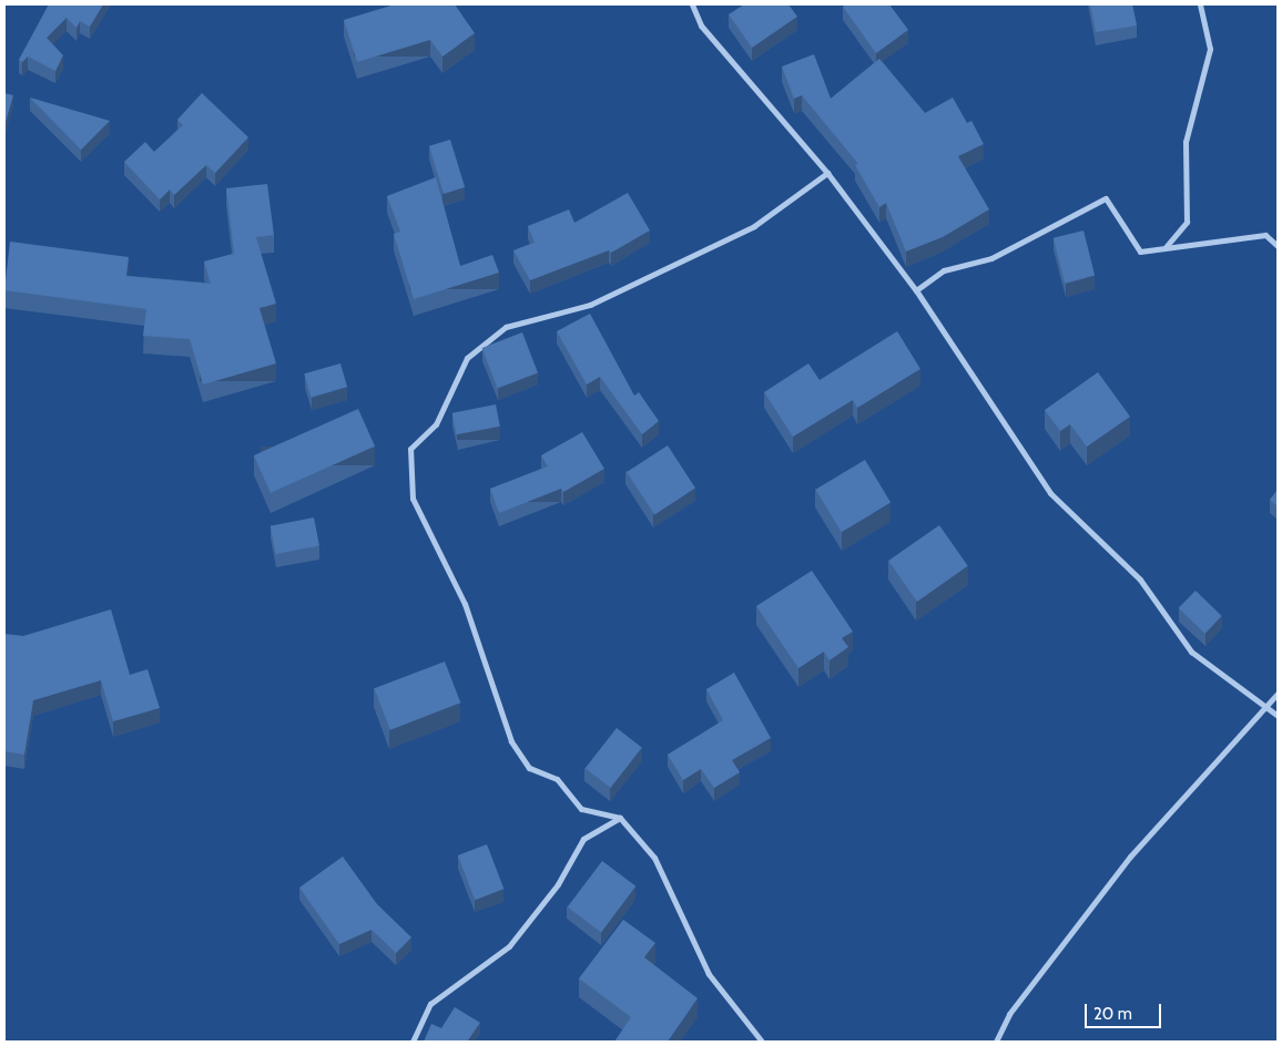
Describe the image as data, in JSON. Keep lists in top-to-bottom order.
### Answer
{
  "scale_bar": "20 m"
}
